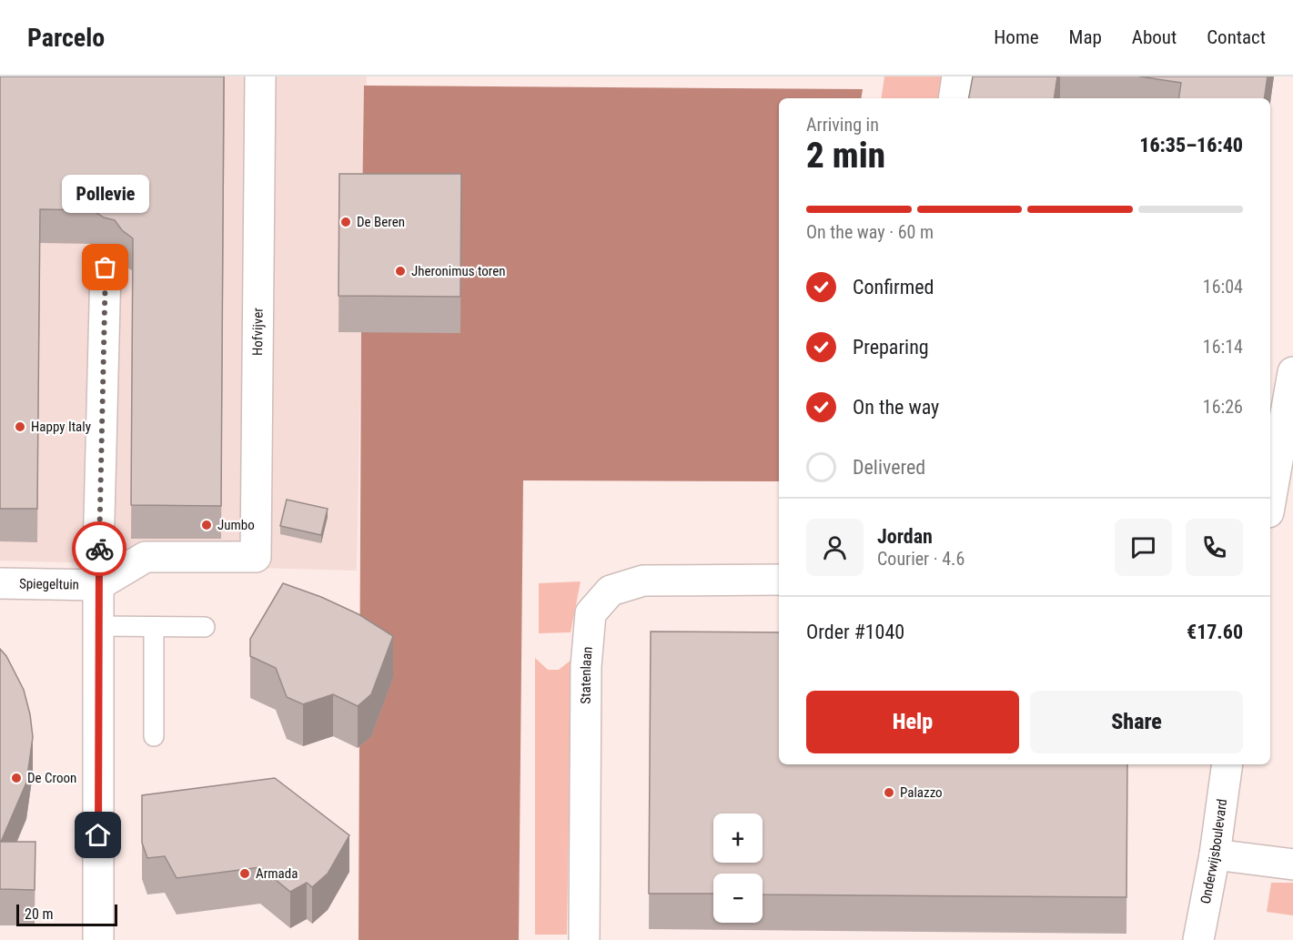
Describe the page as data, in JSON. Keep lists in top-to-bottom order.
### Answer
{
  "streets": {
    "street": [
      "Hofvijver",
      "Spiegeltuin",
      "Statenlaan",
      "Onderwijsboulevard"
    ]
  },
  "crossings": [
    ["Hofvijver", "Spiegeltuin"]
  ],
  "places": [
    "De Beren",
    "Pollevie",
    "Jheronimus toren",
    "Happy Italy",
    "Jumbo",
    "De Croon",
    "Palazzo",
    "Armada"
  ],
  "scale_bar": "20 m",
  "page": {
    "header": "Parcelo",
    "nav": [
      "Home",
      "Map",
      "About",
      "Contact"
    ],
    "heading": ["2 min", "Arriving in", "16:35–16:40"],
    "panel": [
      "Jordan",
      "Courier · 4.6",
      "Order #1040",
      "€17.60"
    ],
    "bubble": "Pollevie",
    "bar": "On the way · 60 m",
    "list": [
      ["Confirmed", "16:04"],
      ["Preparing", "16:14"],
      ["On the way", "16:26"],
      "Delivered"
    ],
    "buttons": ["Help", "Share"],
    "map_buttons": ["+", "−"],
    "scale": "20 m"
  }
}
